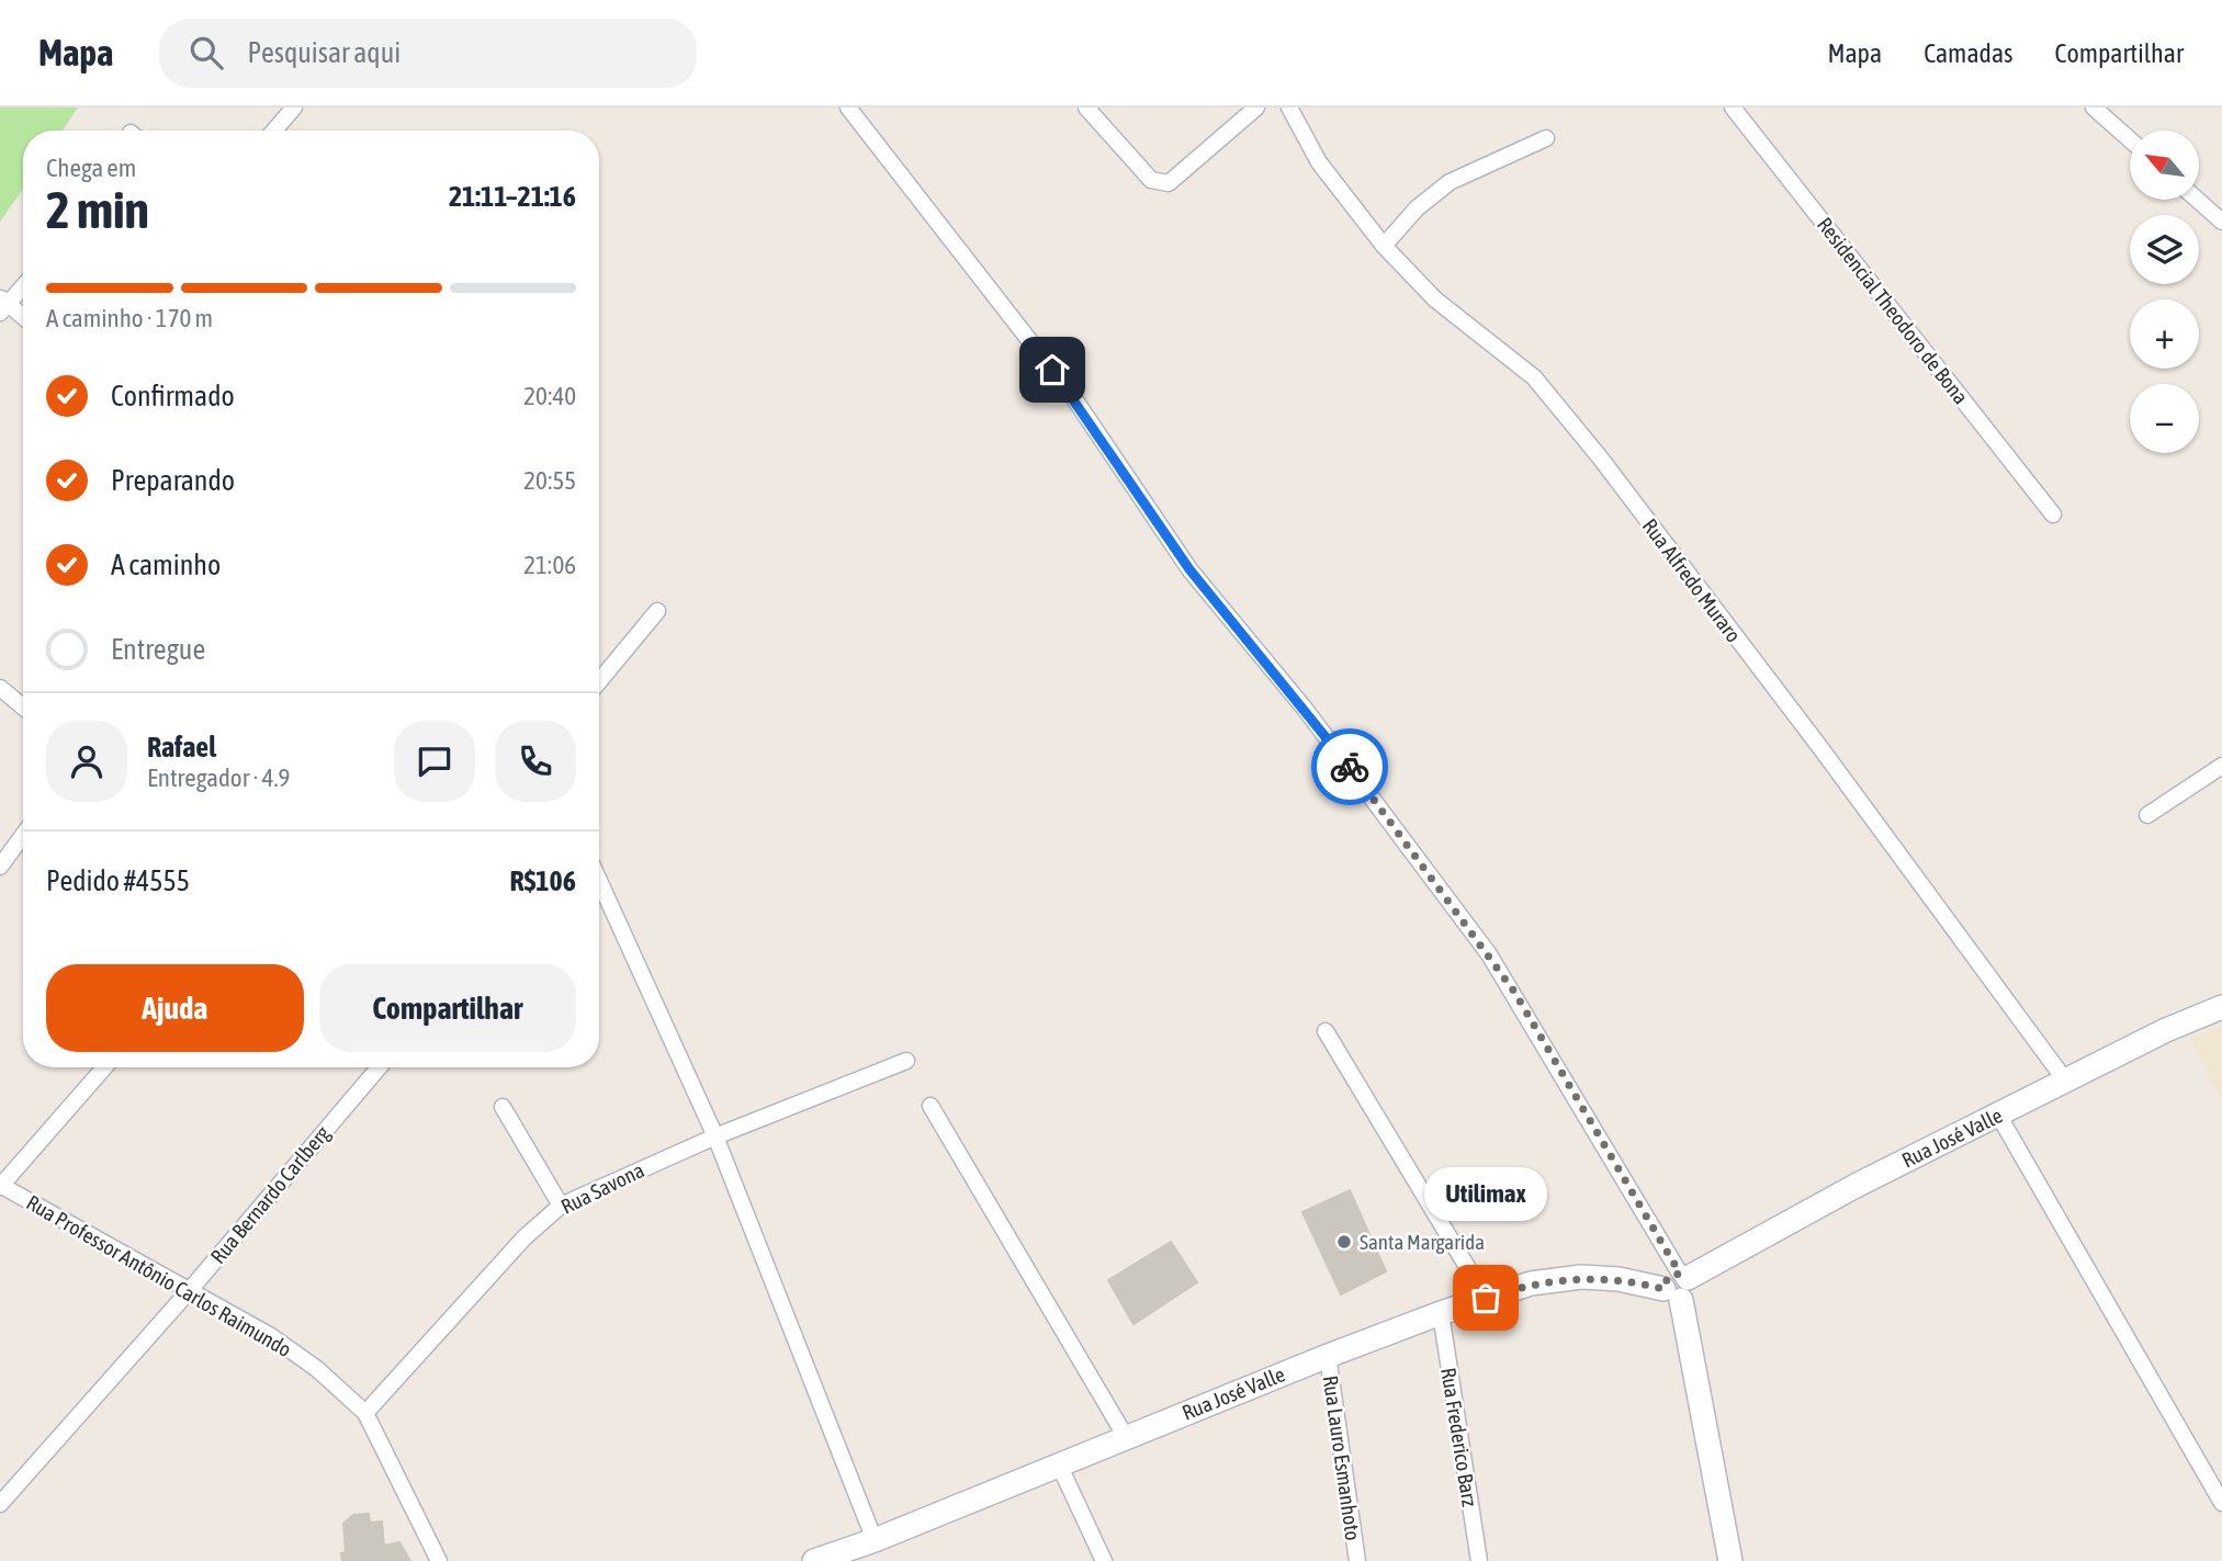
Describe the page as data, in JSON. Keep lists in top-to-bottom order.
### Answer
{
  "streets": {
    "street": [
      "Residencial Theodoro de Bona",
      "Rua Alfredo Muraro",
      "Rua José Valle",
      "Rua Savona",
      "Rua Bernardo Carlberg",
      "Rua Professor Antônio Carlos Raimundo",
      "Rua Frederico Barz",
      "Rua Lauro Esmanhoto"
    ]
  },
  "crossings": [
    ["Rua Alfredo Muraro", "Rua José Valle"],
    ["Rua José Valle", "Rua Frederico Barz"],
    ["Rua José Valle", "Rua Lauro Esmanhoto"],
    ["Rua Savona", "Rua Professor Antônio Carlos Raimundo"],
    ["Rua Bernardo Carlberg", "Rua Professor Antônio Carlos Raimundo"]
  ],
  "places": ["Santa Margarida", "Utilimax"],
  "north": "top left",
  "page": {
    "header": "Mapa",
    "search": "Pesquisar aqui",
    "nav": ["Mapa", "Camadas", "Compartilhar"],
    "map_buttons": ["+", "−"],
    "heading": ["2 min", "Chega em", "21:11–21:16"],
    "panel": [
      "Rafael",
      "Entregador · 4.9",
      "Pedido #4555",
      "R$106"
    ],
    "bar": "A caminho · 170 m",
    "list": [
      ["Confirmado", "20:40"],
      ["Preparando", "20:55"],
      ["A caminho", "21:06"],
      "Entregue"
    ],
    "buttons": ["Ajuda", "Compartilhar"],
    "bubble": "Utilimax"
  }
}
